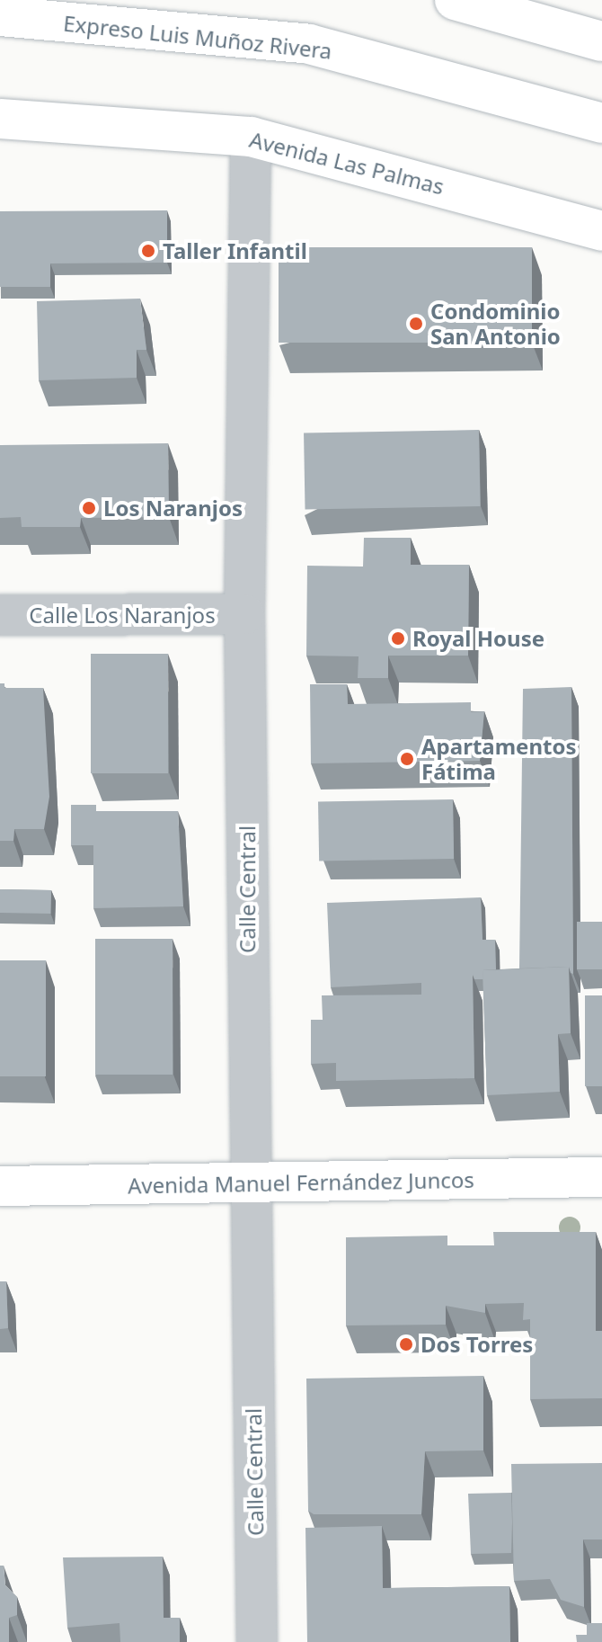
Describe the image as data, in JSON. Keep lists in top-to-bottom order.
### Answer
{
  "streets": {
    "main road": ["Expreso Luis Muñoz Rivera", "Avenida Las Palmas", "Avenida Manuel Fernández Juncos"],
    "street": ["Calle Los Naranjos", "Calle Central"]
  },
  "crossings": [
    ["Avenida Las Palmas", "Calle Central"],
    ["Calle Los Naranjos", "Calle Central"],
    ["Calle Central", "Avenida Manuel Fernández Juncos"]
  ],
  "places": [
    "Taller Infantil",
    "Condominio San Antonio",
    "Los Naranjos",
    "Royal House",
    "Apartamentos Fátima",
    "Dos Torres"
  ]
}
